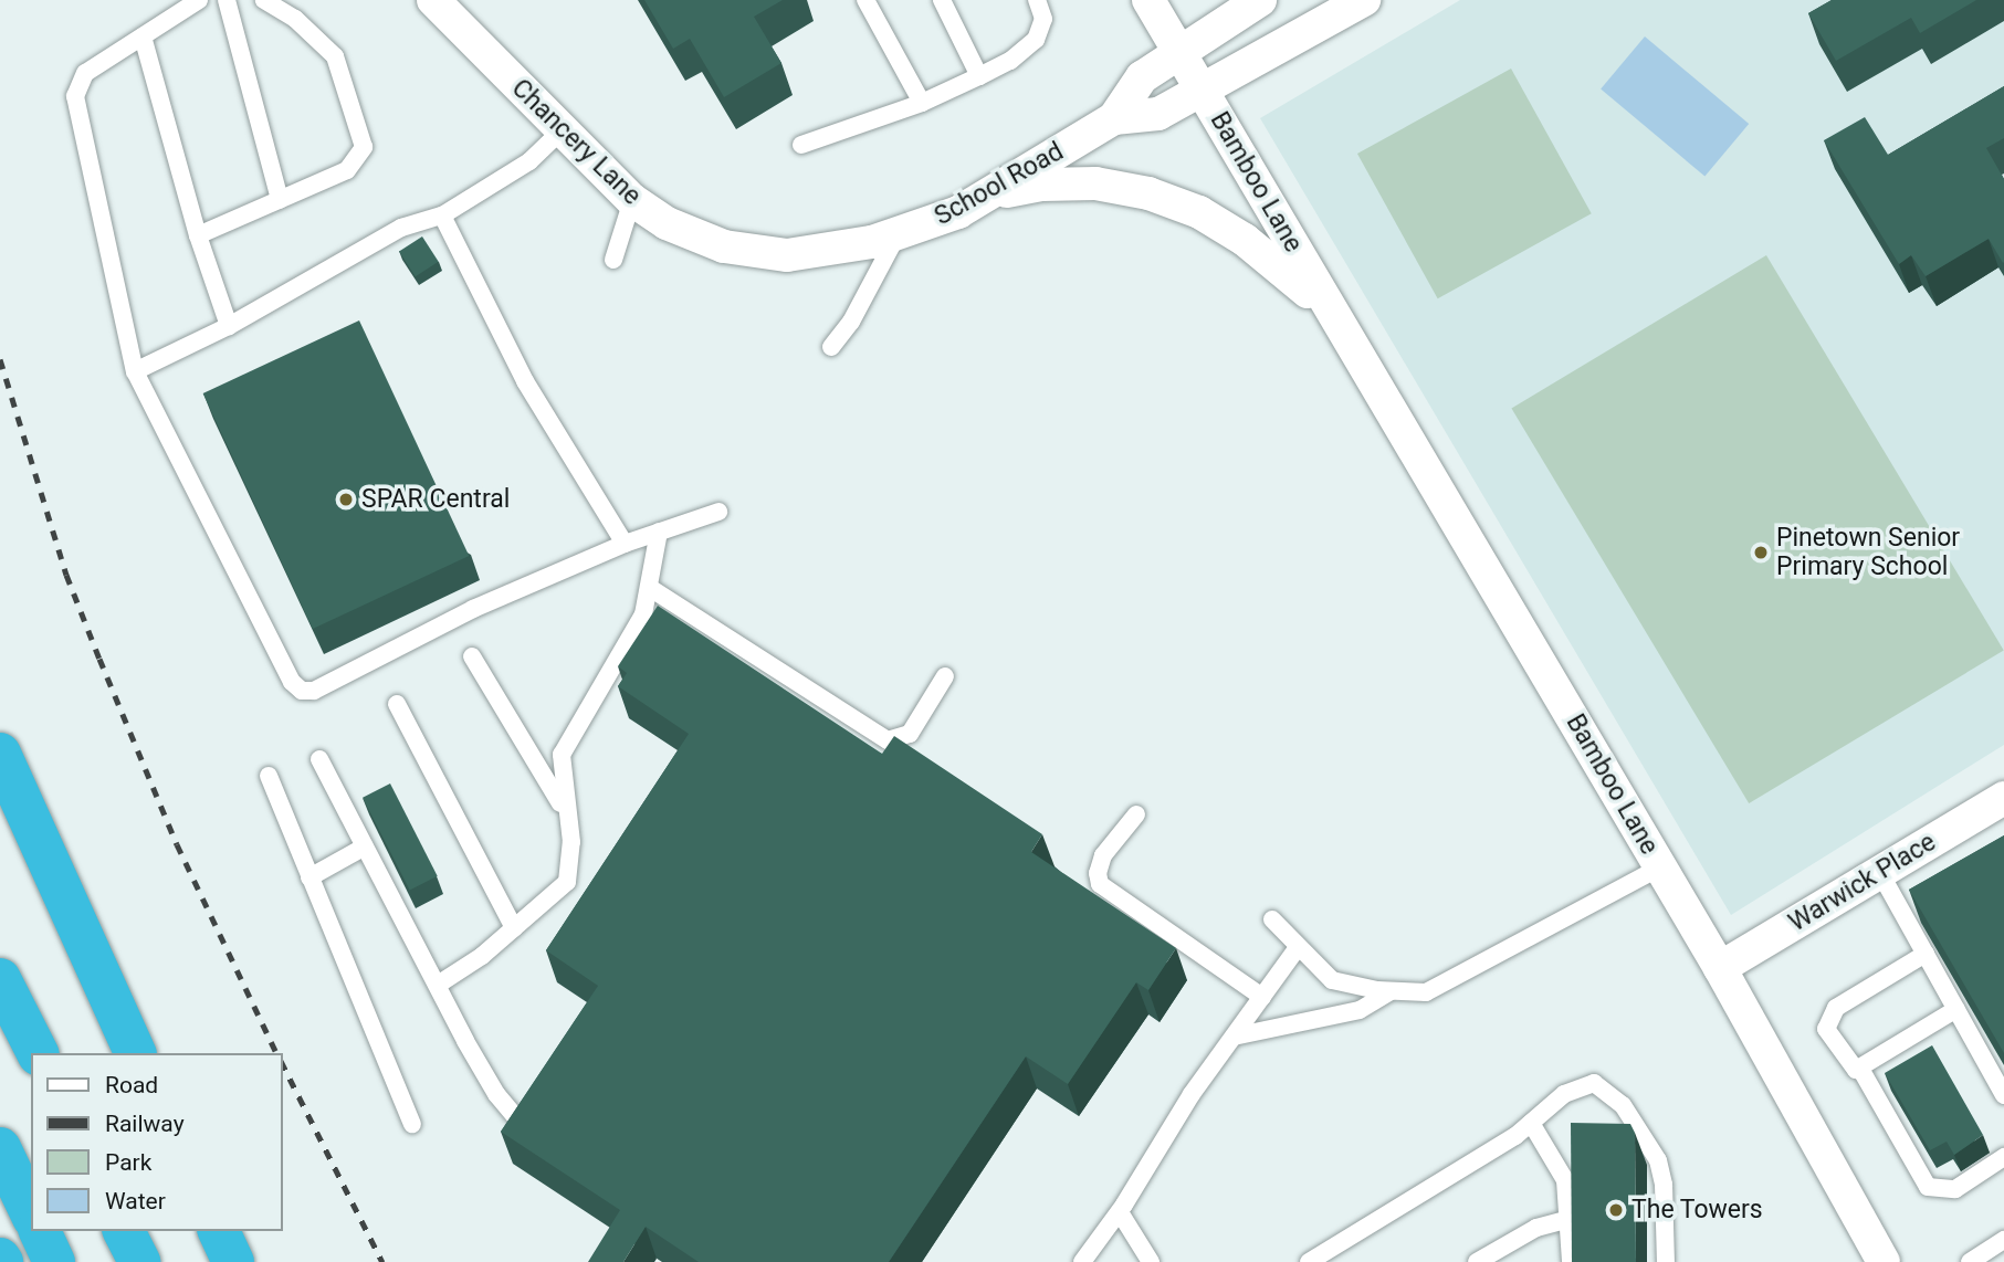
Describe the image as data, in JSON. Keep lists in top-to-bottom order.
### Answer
{
  "streets": {
    "street": [
      "Chancery Lane",
      "Bamboo Lane",
      "School Road",
      "Warwick Place"
    ]
  },
  "crossings": [
    ["Chancery Lane", "School Road"],
    ["Bamboo Lane", "School Road"],
    ["Bamboo Lane", "Warwick Place"]
  ],
  "places": ["SPAR Central", "Pinetown Senior Primary School", "The Towers"],
  "legend": [
    "Road",
    "Railway",
    "Park",
    "Water"
  ]
}
